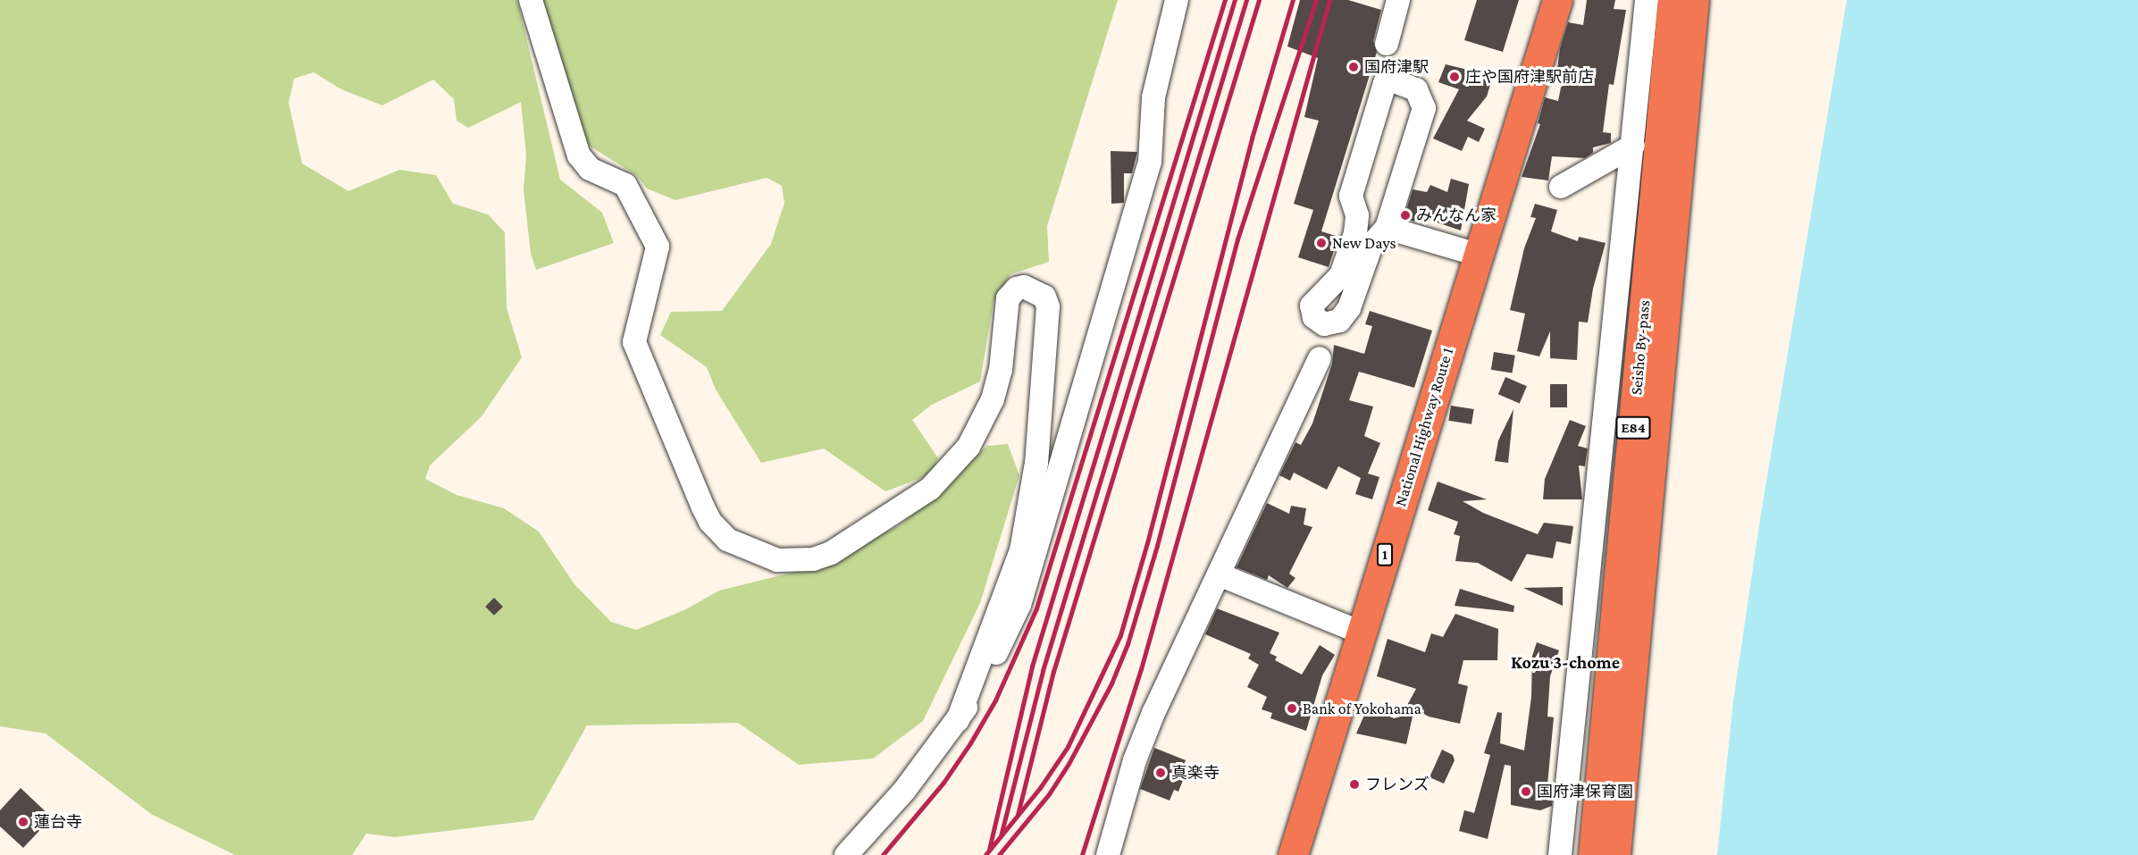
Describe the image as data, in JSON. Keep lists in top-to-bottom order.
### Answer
{
  "streets": {
    "highway": [
      "Seisho By-pass",
      "National Highway Route 1",
      "E84",
      "1"
    ]
  },
  "districts": ["Kozu 3-chome"],
  "places": [
    "国府津駅",
    "庄や国府津駅前店",
    "みんなん家",
    "New Days",
    "Bank of Yokohama",
    "真楽寺",
    "フレンズ",
    "国府津保育園",
    "蓮台寺"
  ]
}
